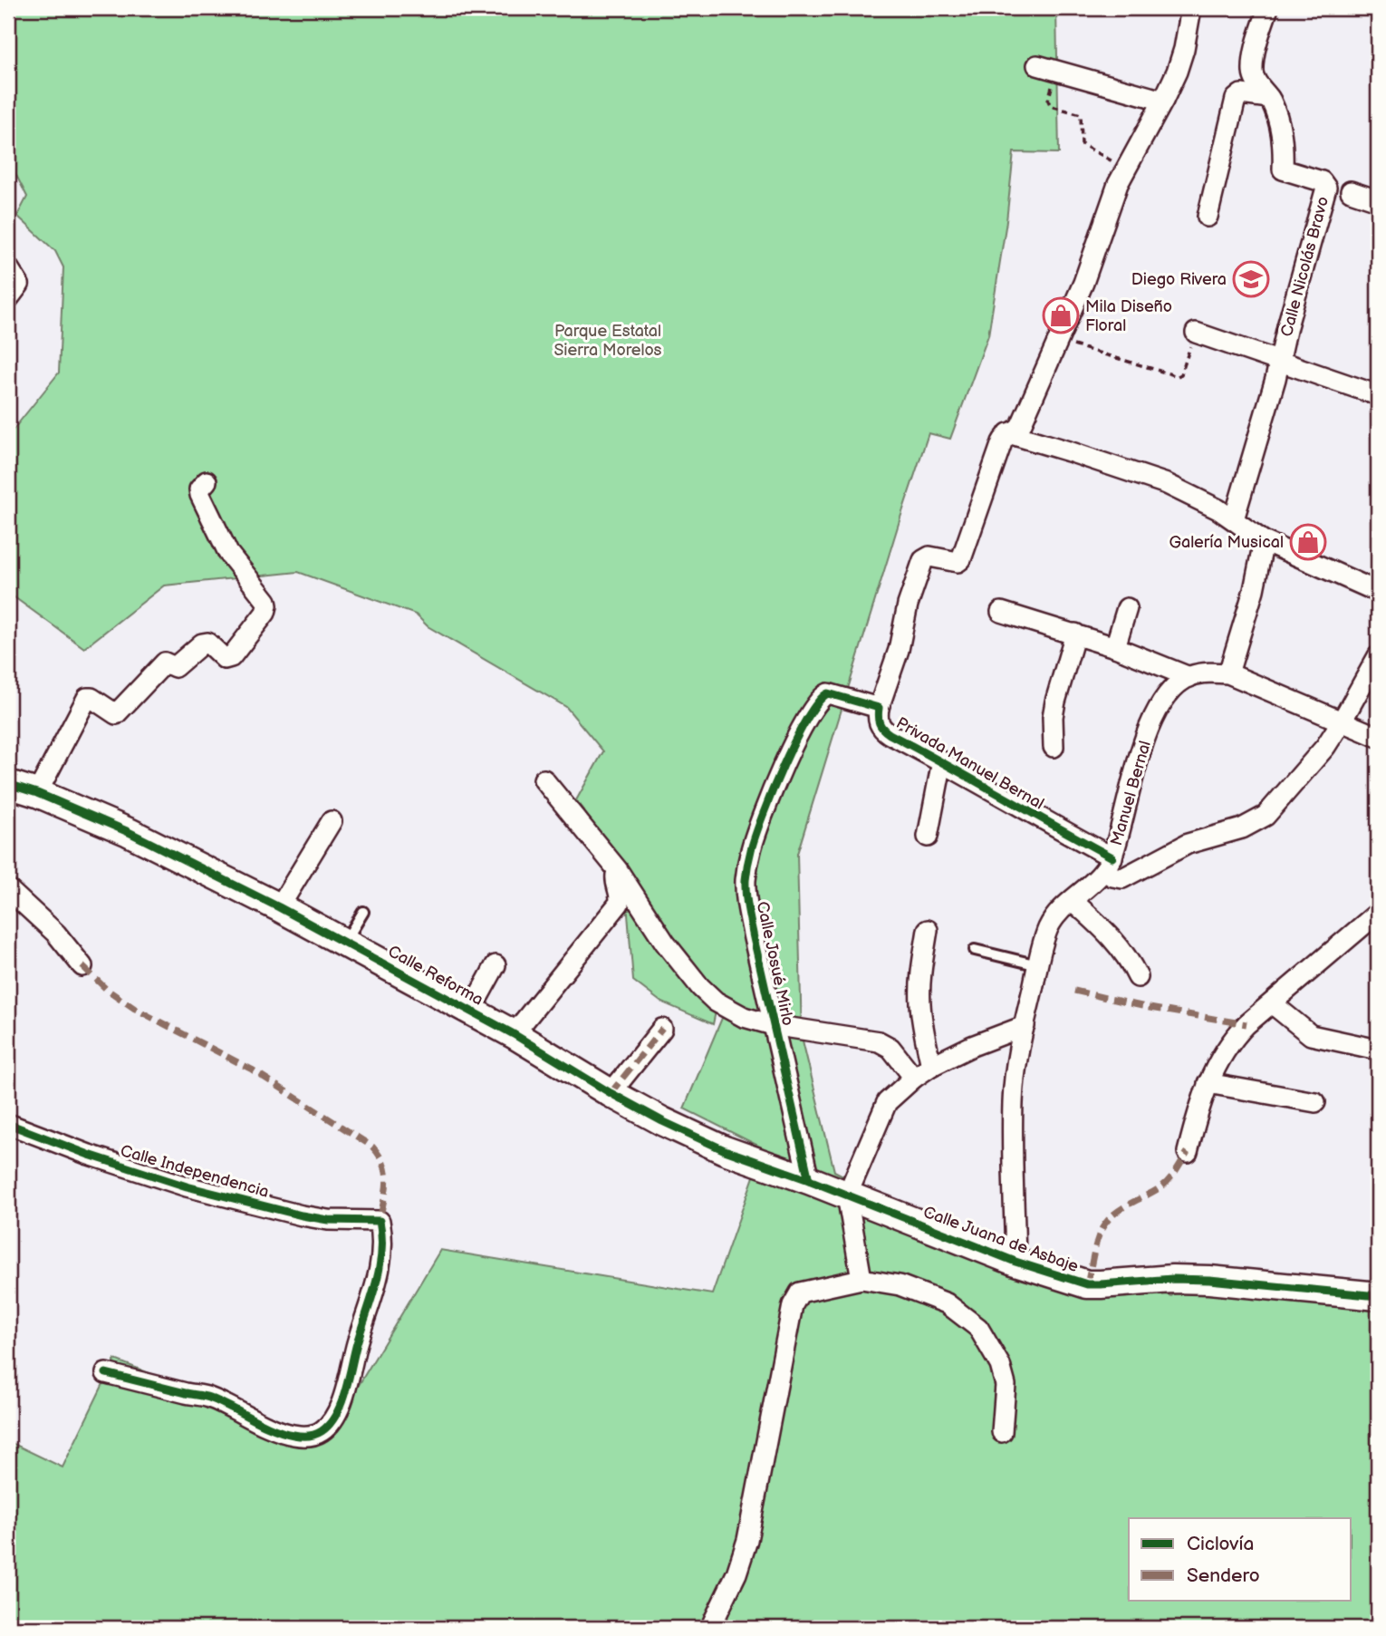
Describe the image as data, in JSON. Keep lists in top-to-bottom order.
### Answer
{
  "streets": {
    "street": [
      "Calle Nicolás Bravo",
      "Privada Manuel Bernal",
      "Manuel Bernal",
      "Calle Josué Mirlo",
      "Calle Reforma",
      "Calle Independencia",
      "Calle Juana de Asbaje"
    ]
  },
  "crossings": [
    ["Privada Manuel Bernal", "Manuel Bernal"],
    ["Privada Manuel Bernal", "Calle Josué Mirlo"],
    ["Calle Josué Mirlo", "Calle Reforma"],
    ["Calle Reforma", "Calle Juana de Asbaje"]
  ],
  "parks": ["Parque Estatal Sierra Morelos"],
  "places": {
    "school or university": ["Diego Rivera"],
    "shop": ["Mila Diseño Floral", "Galería Musical"]
  },
  "legend": ["Ciclovía", "Sendero"]
}
